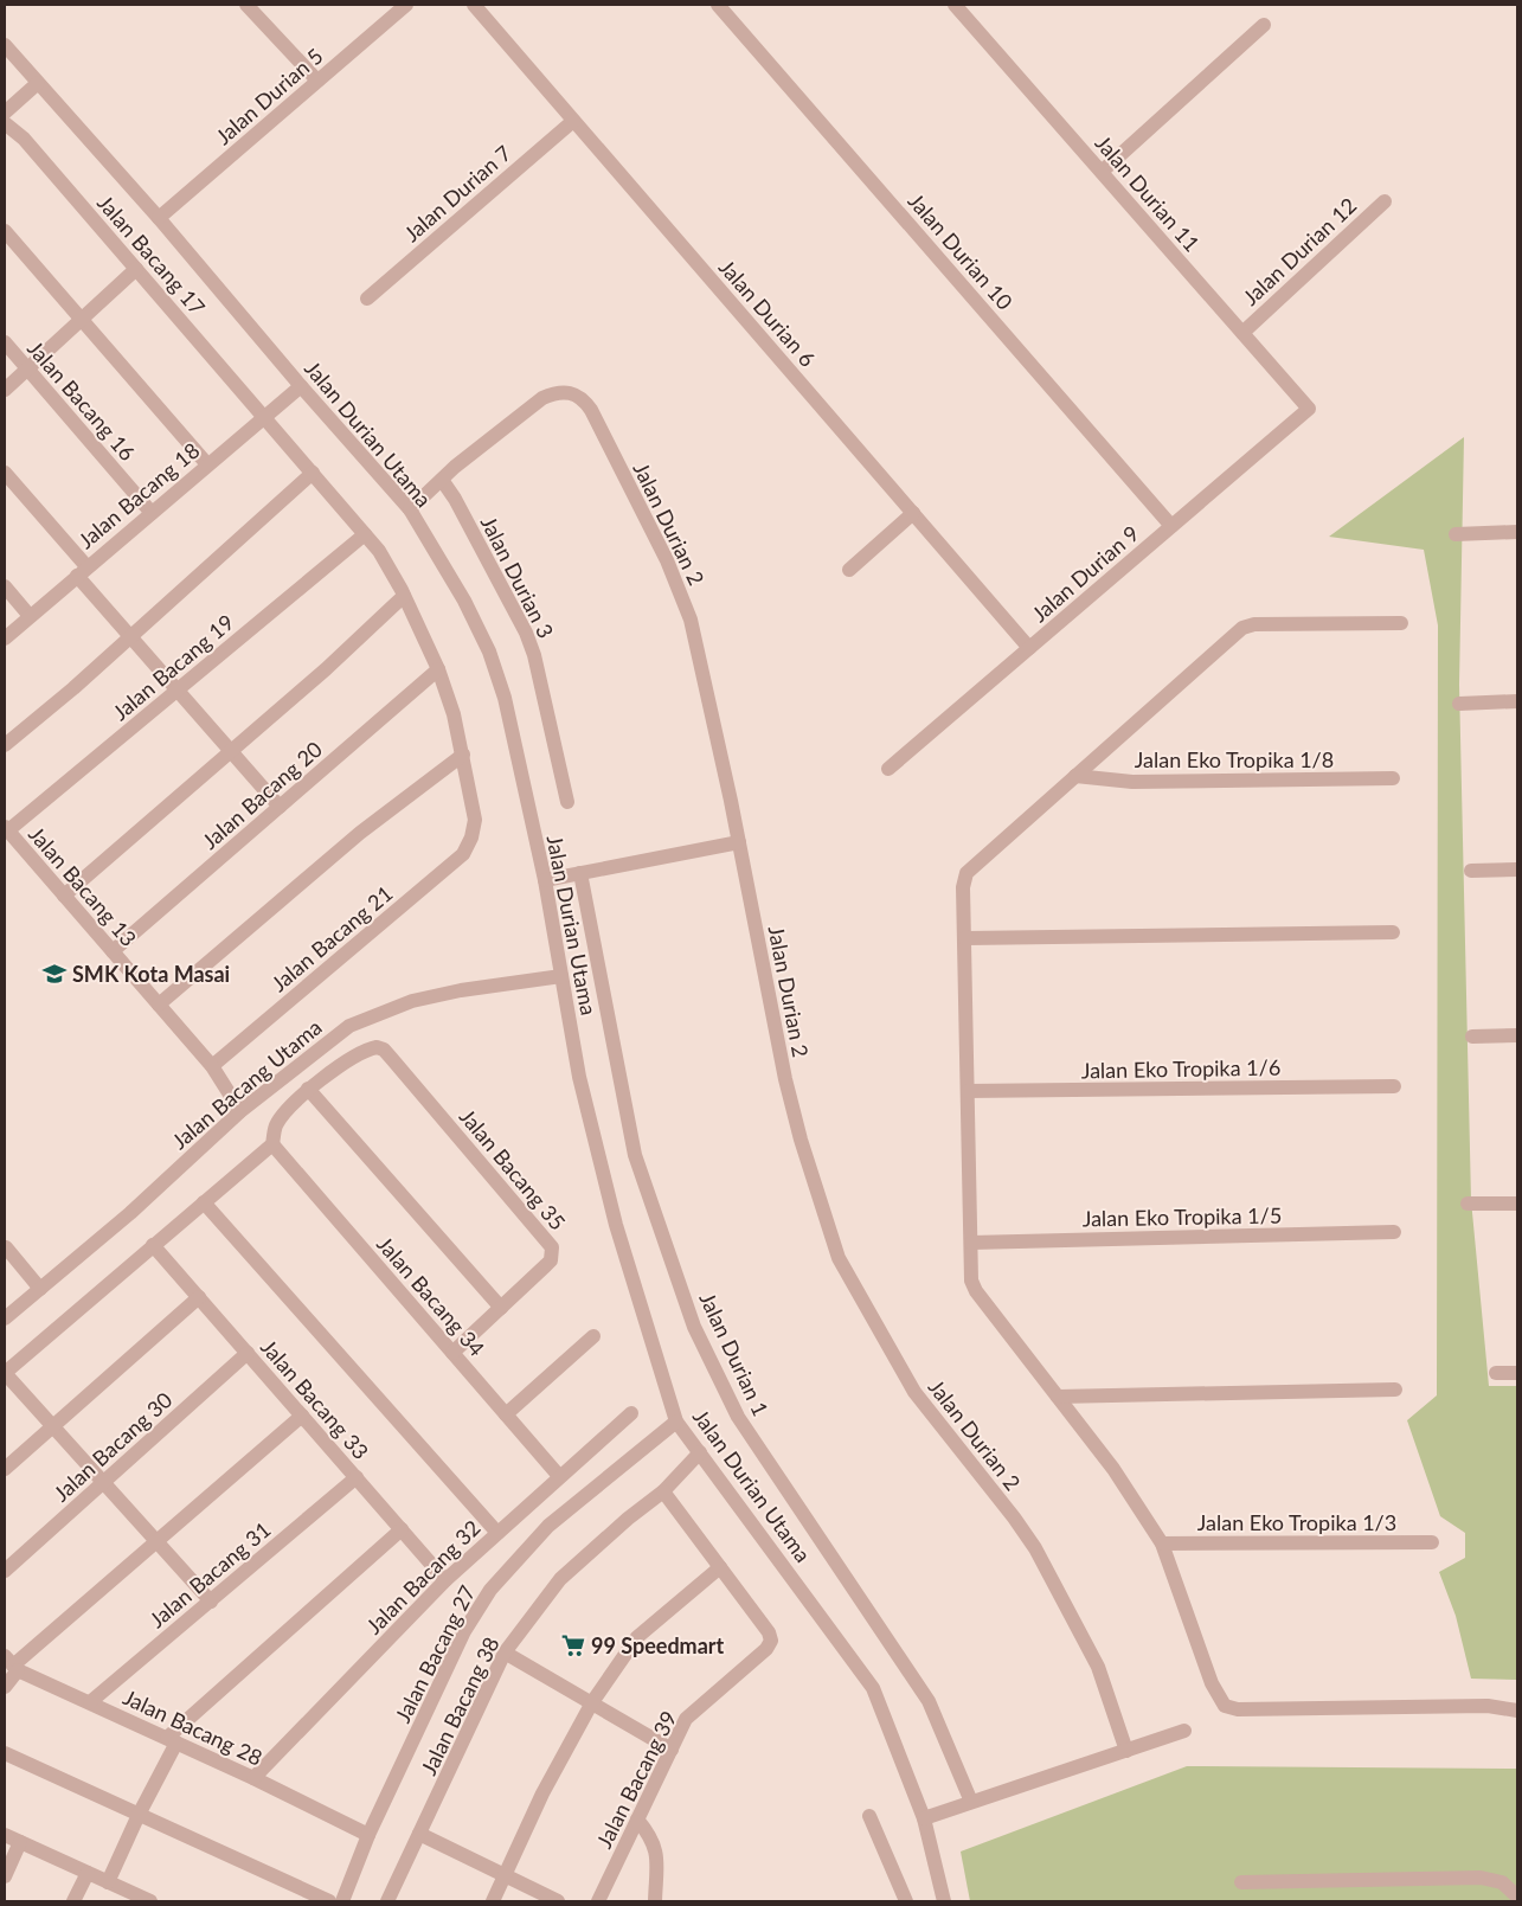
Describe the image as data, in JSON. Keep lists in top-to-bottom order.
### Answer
{
  "streets": {
    "street": [
      "Jalan Durian 5",
      "Jalan Durian 7",
      "Jalan Durian 11",
      "Jalan Durian 10",
      "Jalan Durian 12",
      "Jalan Bacang 17",
      "Jalan Durian 6",
      "Jalan Bacang 16",
      "Jalan Durian Utama",
      "Jalan Bacang 18",
      "Jalan Durian 2",
      "Jalan Durian 9",
      "Jalan Durian 3",
      "Jalan Bacang 19",
      "Jalan Eko Tropika 1/8",
      "Jalan Bacang 20",
      "Jalan Bacang 13",
      "Jalan Bacang 21",
      "Jalan Eko Tropika 1/6",
      "Jalan Bacang Utama",
      "Jalan Bacang 35",
      "Jalan Eko Tropika 1/5",
      "Jalan Bacang 34",
      "Jalan Durian 1",
      "Jalan Bacang 33",
      "Jalan Bacang 30",
      "Jalan Eko Tropika 1/3",
      "Jalan Bacang 31",
      "Jalan Bacang 32",
      "Jalan Bacang 27",
      "Jalan Bacang 38",
      "Jalan Bacang 28",
      "Jalan Bacang 39"
    ]
  },
  "crossings": [
    ["Jalan Durian 5", "Jalan Durian Utama"],
    ["Jalan Durian 7", "Jalan Durian 6"],
    ["Jalan Durian 11", "Jalan Durian 12"],
    ["Jalan Durian 11", "Jalan Durian 9"],
    ["Jalan Durian 10", "Jalan Durian 9"],
    ["Jalan Bacang 17", "Jalan Bacang 18"],
    ["Jalan Bacang 17", "Jalan Bacang 19"],
    ["Jalan Bacang 17", "Jalan Bacang 20"],
    ["Jalan Bacang 17", "Jalan Bacang 21"],
    ["Jalan Durian 6", "Jalan Durian 9"],
    ["Jalan Bacang 16", "Jalan Bacang 18"],
    ["Jalan Durian Utama", "Jalan Bacang 18"],
    ["Jalan Durian Utama", "Jalan Durian 2"],
    ["Jalan Durian Utama", "Jalan Bacang Utama"],
    ["Jalan Durian Utama", "Jalan Bacang 27"],
    ["Jalan Durian Utama", "Jalan Bacang 38"],
    ["Jalan Durian 2", "Jalan Durian 3"],
    ["Jalan Bacang 19", "Jalan Bacang 13"],
    ["Jalan Bacang 20", "Jalan Bacang 13"],
    ["Jalan Bacang 13", "Jalan Bacang 21"],
    ["Jalan Bacang 13", "Jalan Bacang Utama"],
    ["Jalan Bacang 35", "Jalan Bacang 34"],
    ["Jalan Bacang 34", "Jalan Bacang 32"],
    ["Jalan Bacang 33", "Jalan Bacang 30"],
    ["Jalan Bacang 33", "Jalan Bacang 31"],
    ["Jalan Bacang 33", "Jalan Bacang 32"],
    ["Jalan Bacang 31", "Jalan Bacang 28"],
    ["Jalan Bacang 32", "Jalan Bacang 28"],
    ["Jalan Bacang 27", "Jalan Bacang 28"],
    ["Jalan Bacang 38", "Jalan Bacang 39"]
  ],
  "places": {
    "school or university": ["SMK Kota Masai"],
    "supermarket": ["99 Speedmart"]
  }
}
